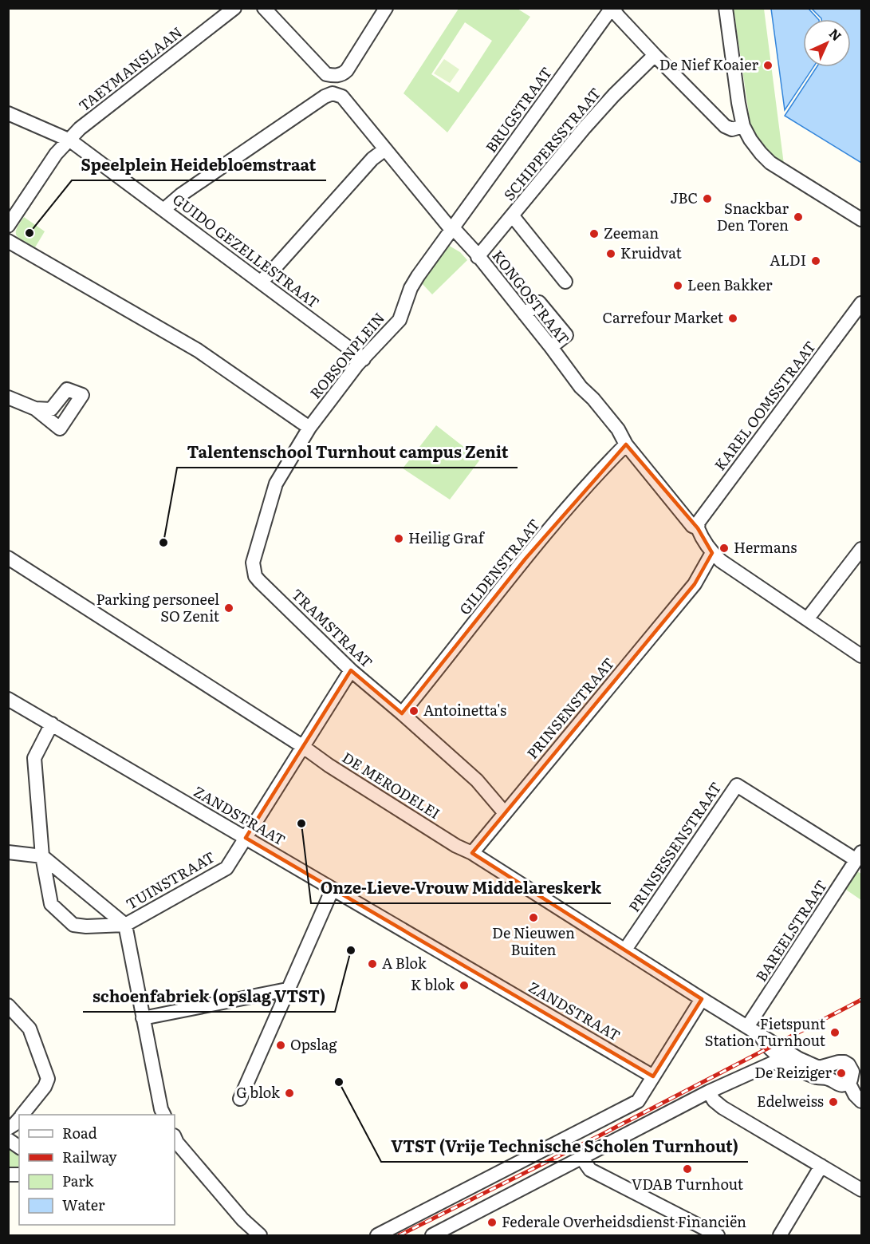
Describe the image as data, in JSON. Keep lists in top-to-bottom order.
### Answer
{
  "streets": {
    "street": [
      "TAEYMANSLAAN",
      "BRUGSTRAAT",
      "SCHIPPERSSTRAAT",
      "GUIDO GEZELLESTRAAT",
      "KONGOSTRAAT",
      "ROBSONPLEIN",
      "KAREL OOMSSTRAAT",
      "GILDENSTRAAT",
      "TRAMSTRAAT",
      "PRINSENSTRAAT",
      "DE MERODELEI",
      "ZANDSTRAAT",
      "PRINSESSENSTRAAT",
      "TUINSTRAAT",
      "BAREELSTRAAT"
    ]
  },
  "crossings": [
    ["TAEYMANSLAAN", "GUIDO GEZELLESTRAAT"],
    ["BRUGSTRAAT", "KONGOSTRAAT"],
    ["BRUGSTRAAT", "ROBSONPLEIN"],
    ["SCHIPPERSSTRAAT", "KONGOSTRAAT"],
    ["GUIDO GEZELLESTRAAT", "KONGOSTRAAT"],
    ["GUIDO GEZELLESTRAAT", "ROBSONPLEIN"],
    ["KONGOSTRAAT", "ROBSONPLEIN"],
    ["KONGOSTRAAT", "KAREL OOMSSTRAAT"],
    ["KONGOSTRAAT", "GILDENSTRAAT"],
    ["KONGOSTRAAT", "PRINSENSTRAAT"],
    ["ROBSONPLEIN", "TRAMSTRAAT"],
    ["GILDENSTRAAT", "TRAMSTRAAT"],
    ["TRAMSTRAAT", "PRINSENSTRAAT"],
    ["TRAMSTRAAT", "TUINSTRAAT"],
    ["PRINSENSTRAAT", "DE MERODELEI"],
    ["DE MERODELEI", "PRINSESSENSTRAAT"],
    ["DE MERODELEI", "TUINSTRAAT"],
    ["DE MERODELEI", "BAREELSTRAAT"],
    ["ZANDSTRAAT", "TUINSTRAAT"],
    ["PRINSESSENSTRAAT", "BAREELSTRAAT"]
  ],
  "places": [
    "De Nief Koaier",
    "JBC",
    "Snackbar Den Toren",
    "Speelplein Heidebloemstraat",
    "Zeeman",
    "Kruidvat",
    "ALDI",
    "Leen Bakker",
    "Carrefour Market",
    "Heilig Graf",
    "Talentenschool Turnhout campus Zenit",
    "Hermans",
    "Parking personeel SO Zenit",
    "Antoinetta's",
    "Onze-Lieve-Vrouw Middelareskerk",
    "De Nieuwen Buiten",
    "schoenfabriek (opslag VTST)",
    "A Blok",
    "K blok",
    "Fietspunt Station Turnhout",
    "Opslag",
    "De Reiziger",
    "VTST (Vrije Technische Scholen Turnhout)",
    "G blok",
    "Edelweiss",
    "VDAB Turnhout",
    "Federale Overheidsdienst Financiën"
  ],
  "legend": [
    "Road",
    "Railway",
    "Park",
    "Water"
  ],
  "north": "top right"
}
